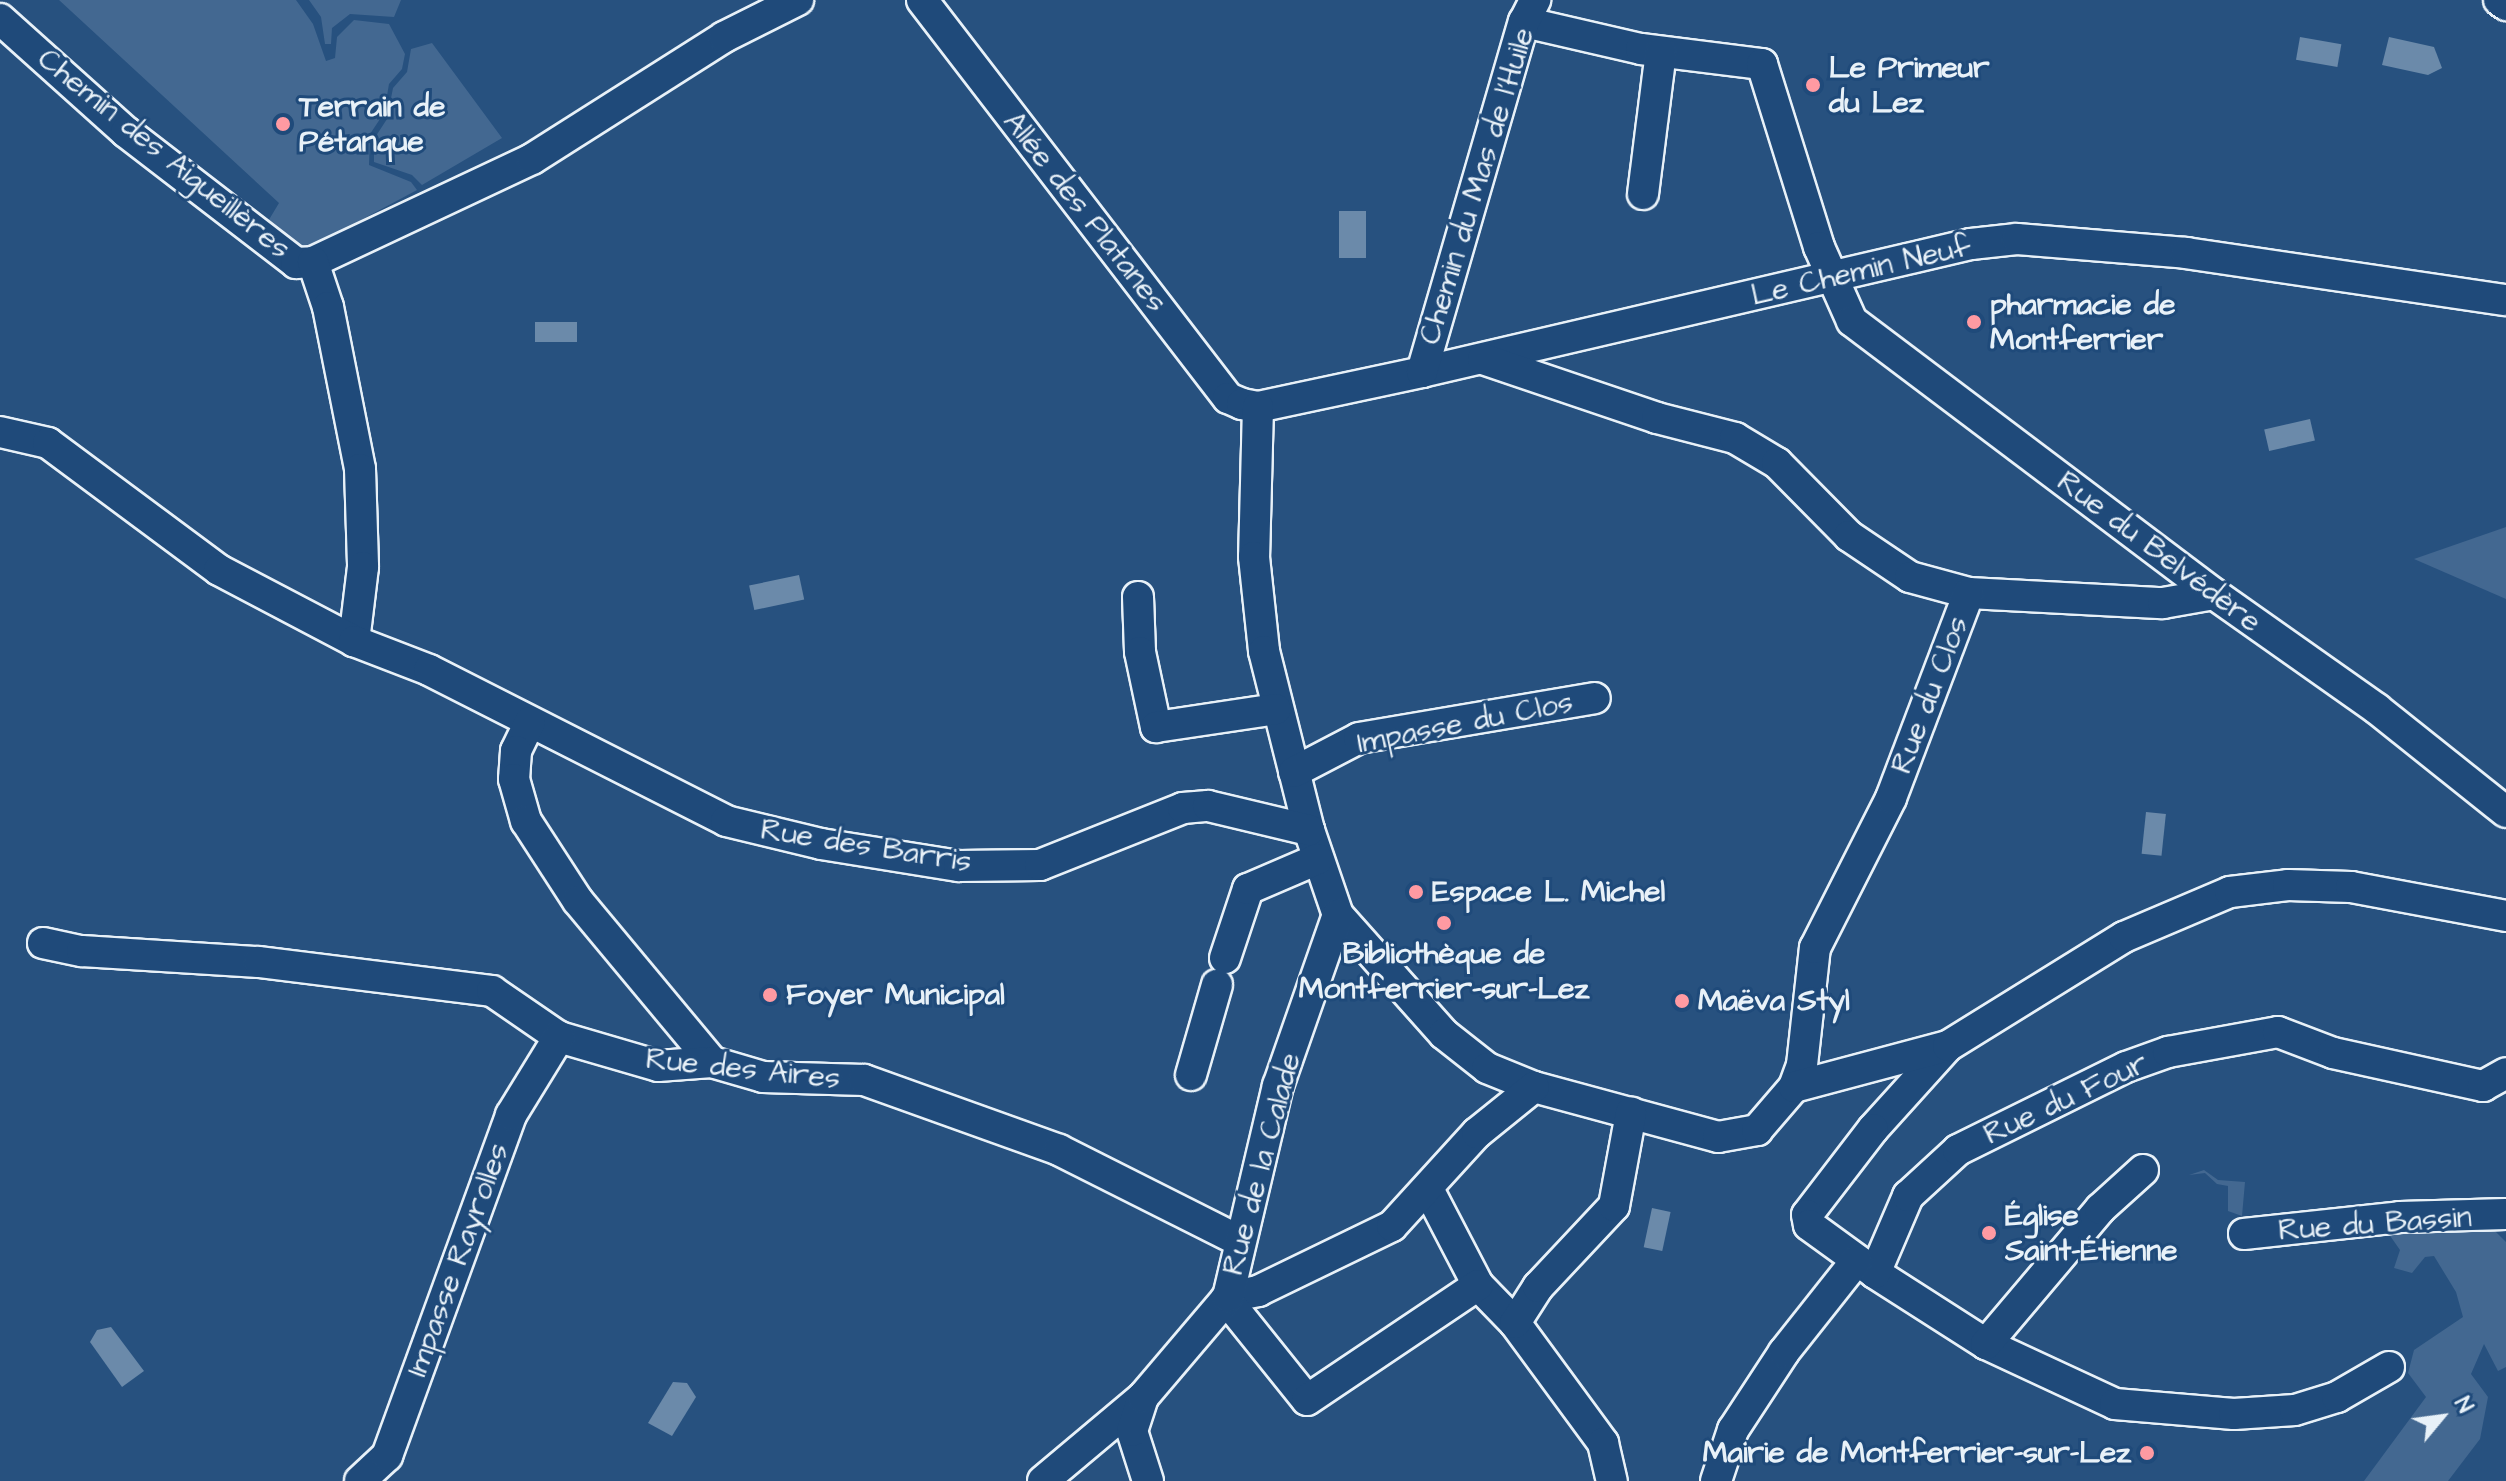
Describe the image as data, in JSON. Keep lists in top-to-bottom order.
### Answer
{
  "streets": {
    "street": [
      "Chemin des Aigueillères",
      "Chemin du Mas de l'Huile",
      "Allée des Platanes",
      "Le Chemin Neuf",
      "Rue du Belvédère",
      "Rue du Clos",
      "Impasse du Clos",
      "Rue des Barris",
      "Rue des Aires",
      "Rue du Four",
      "Rue de la Calade",
      "Rue du Bassin",
      "Impasse Rayrolles"
    ]
  },
  "crossings": [
    ["Chemin du Mas de l'Huile", "Le Chemin Neuf"],
    ["Allée des Platanes", "Le Chemin Neuf"],
    ["Le Chemin Neuf", "Rue du Belvédère"],
    ["Le Chemin Neuf", "Rue du Clos"],
    ["Rue des Aires", "Rue de la Calade"],
    ["Rue des Aires", "Impasse Rayrolles"]
  ],
  "places": [
    "Le Primeur du Lez",
    "Terrain de Pétanque",
    "pharmacie de Montferrier",
    "Espace L. Michel",
    "Bibliothèque de Montferrier-sur-Lez",
    "Foyer Municipal",
    "Maëva Styl",
    "Église Saint-Étienne",
    "Mairie de Montferrier-sur-Lez"
  ],
  "north": "top right"
}
